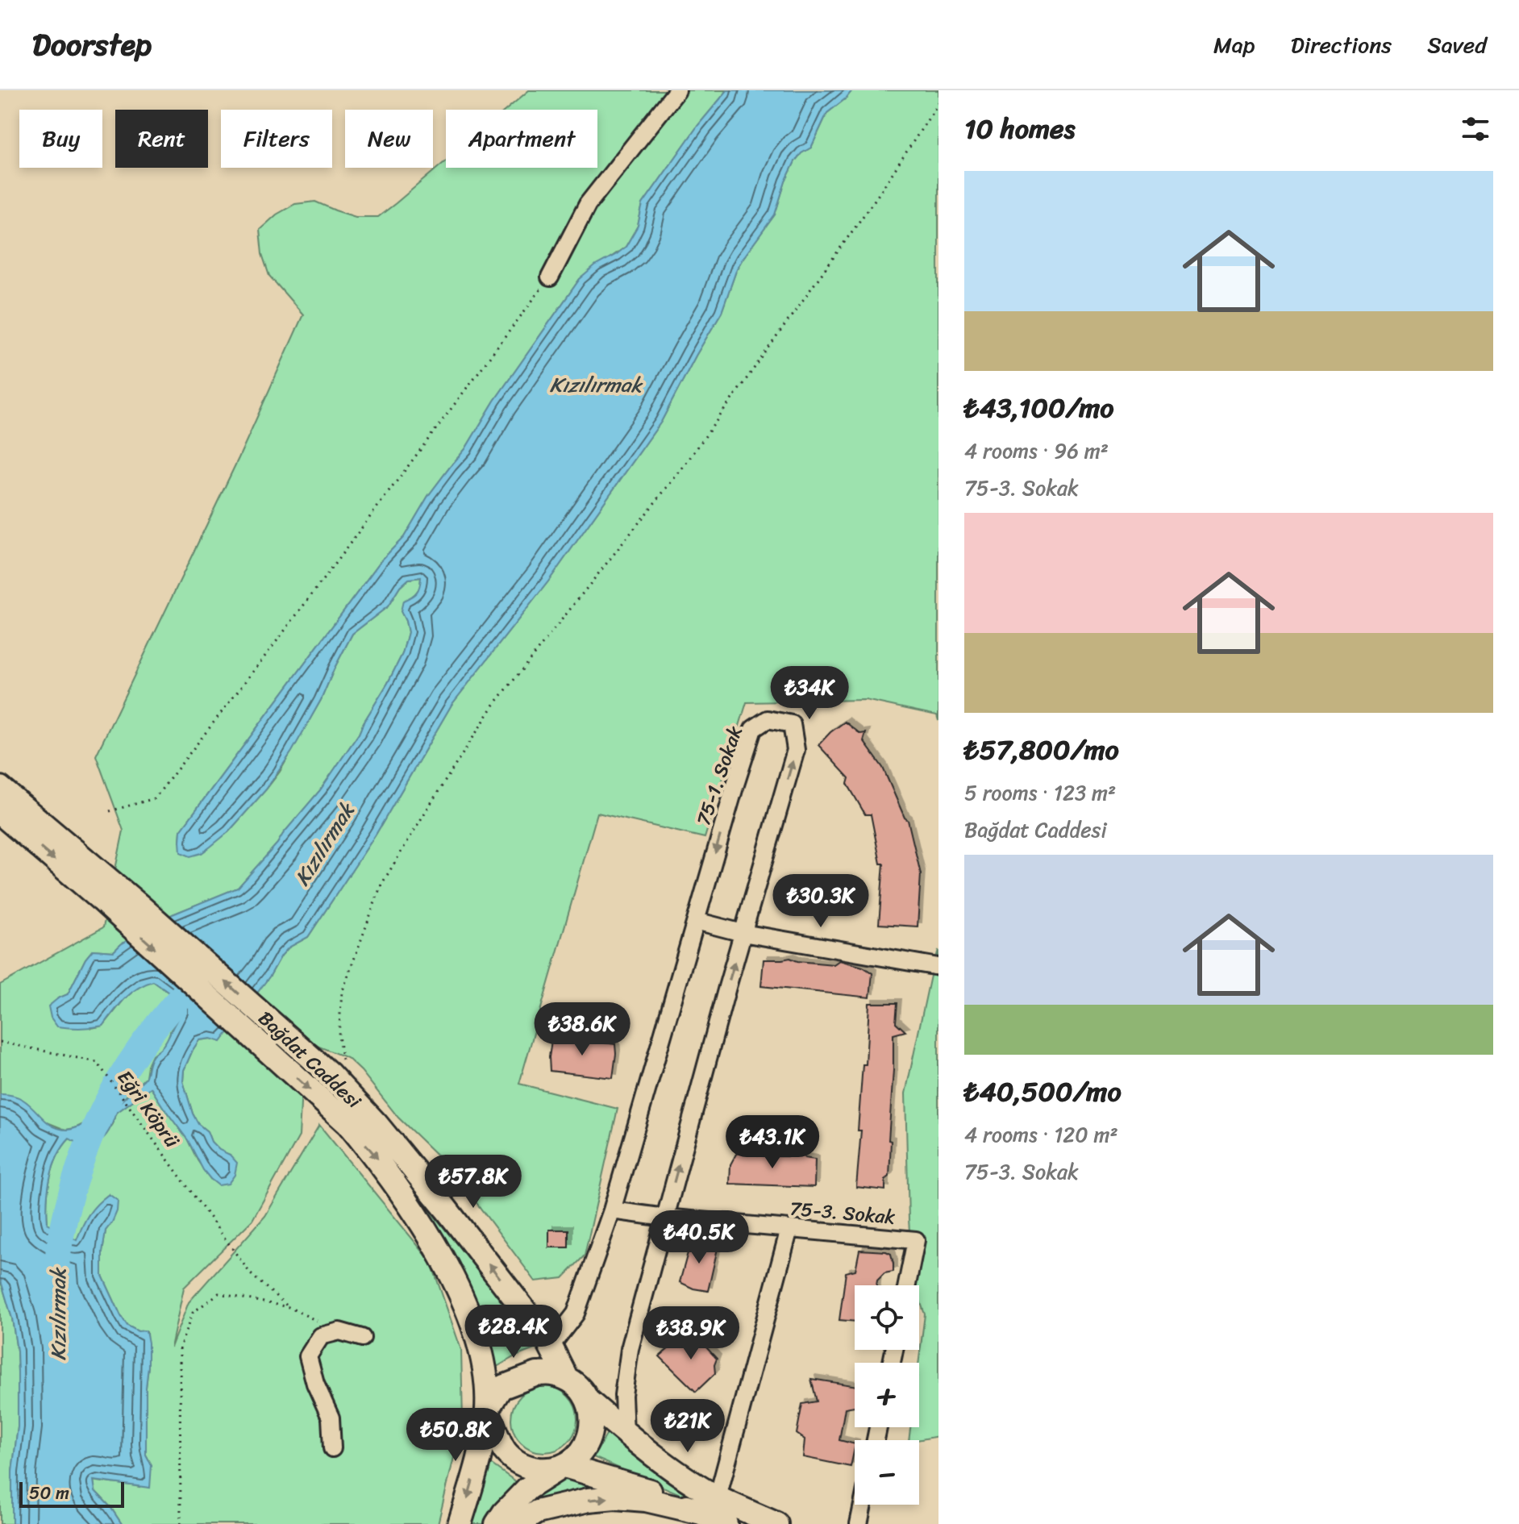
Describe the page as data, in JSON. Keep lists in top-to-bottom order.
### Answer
{
  "streets": {
    "main road": ["Bağdat Caddesi"],
    "street": ["75-1. Sokak", "75-3. Sokak"],
    "path": ["Eğri Köprü"]
  },
  "crossings": [
    ["75-1. Sokak", "Bağdat Caddesi"],
    ["75-1. Sokak", "75-3. Sokak"]
  ],
  "water": ["Kızılırmak"],
  "scale_bar": "50 m",
  "page": {
    "header": "Doorstep",
    "nav": ["Map", "Directions", "Saved"],
    "heading": "10 homes",
    "chip": [
      "Buy",
      "Rent",
      "Filters",
      "New",
      "Apartment"
    ],
    "list": [
      {
        "name": "₺43,100/mo",
        "note": "4 rooms · 96 m² · 75-3. Sokak"
      },
      {
        "name": "₺57,800/mo",
        "note": "5 rooms · 123 m² · Bağdat Caddesi"
      },
      {
        "name": "₺40,500/mo",
        "note": "4 rooms · 120 m² · 75-3. Sokak"
      }
    ],
    "price": [
      "₺34K",
      "₺30.3K",
      "₺38.6K",
      "₺43.1K",
      "₺57.8K",
      "₺40.5K",
      "₺28.4K",
      "₺38.9K",
      "₺21K",
      "₺50.8K"
    ],
    "map_buttons": ["+", "−"],
    "scale": "50 m"
  }
}
